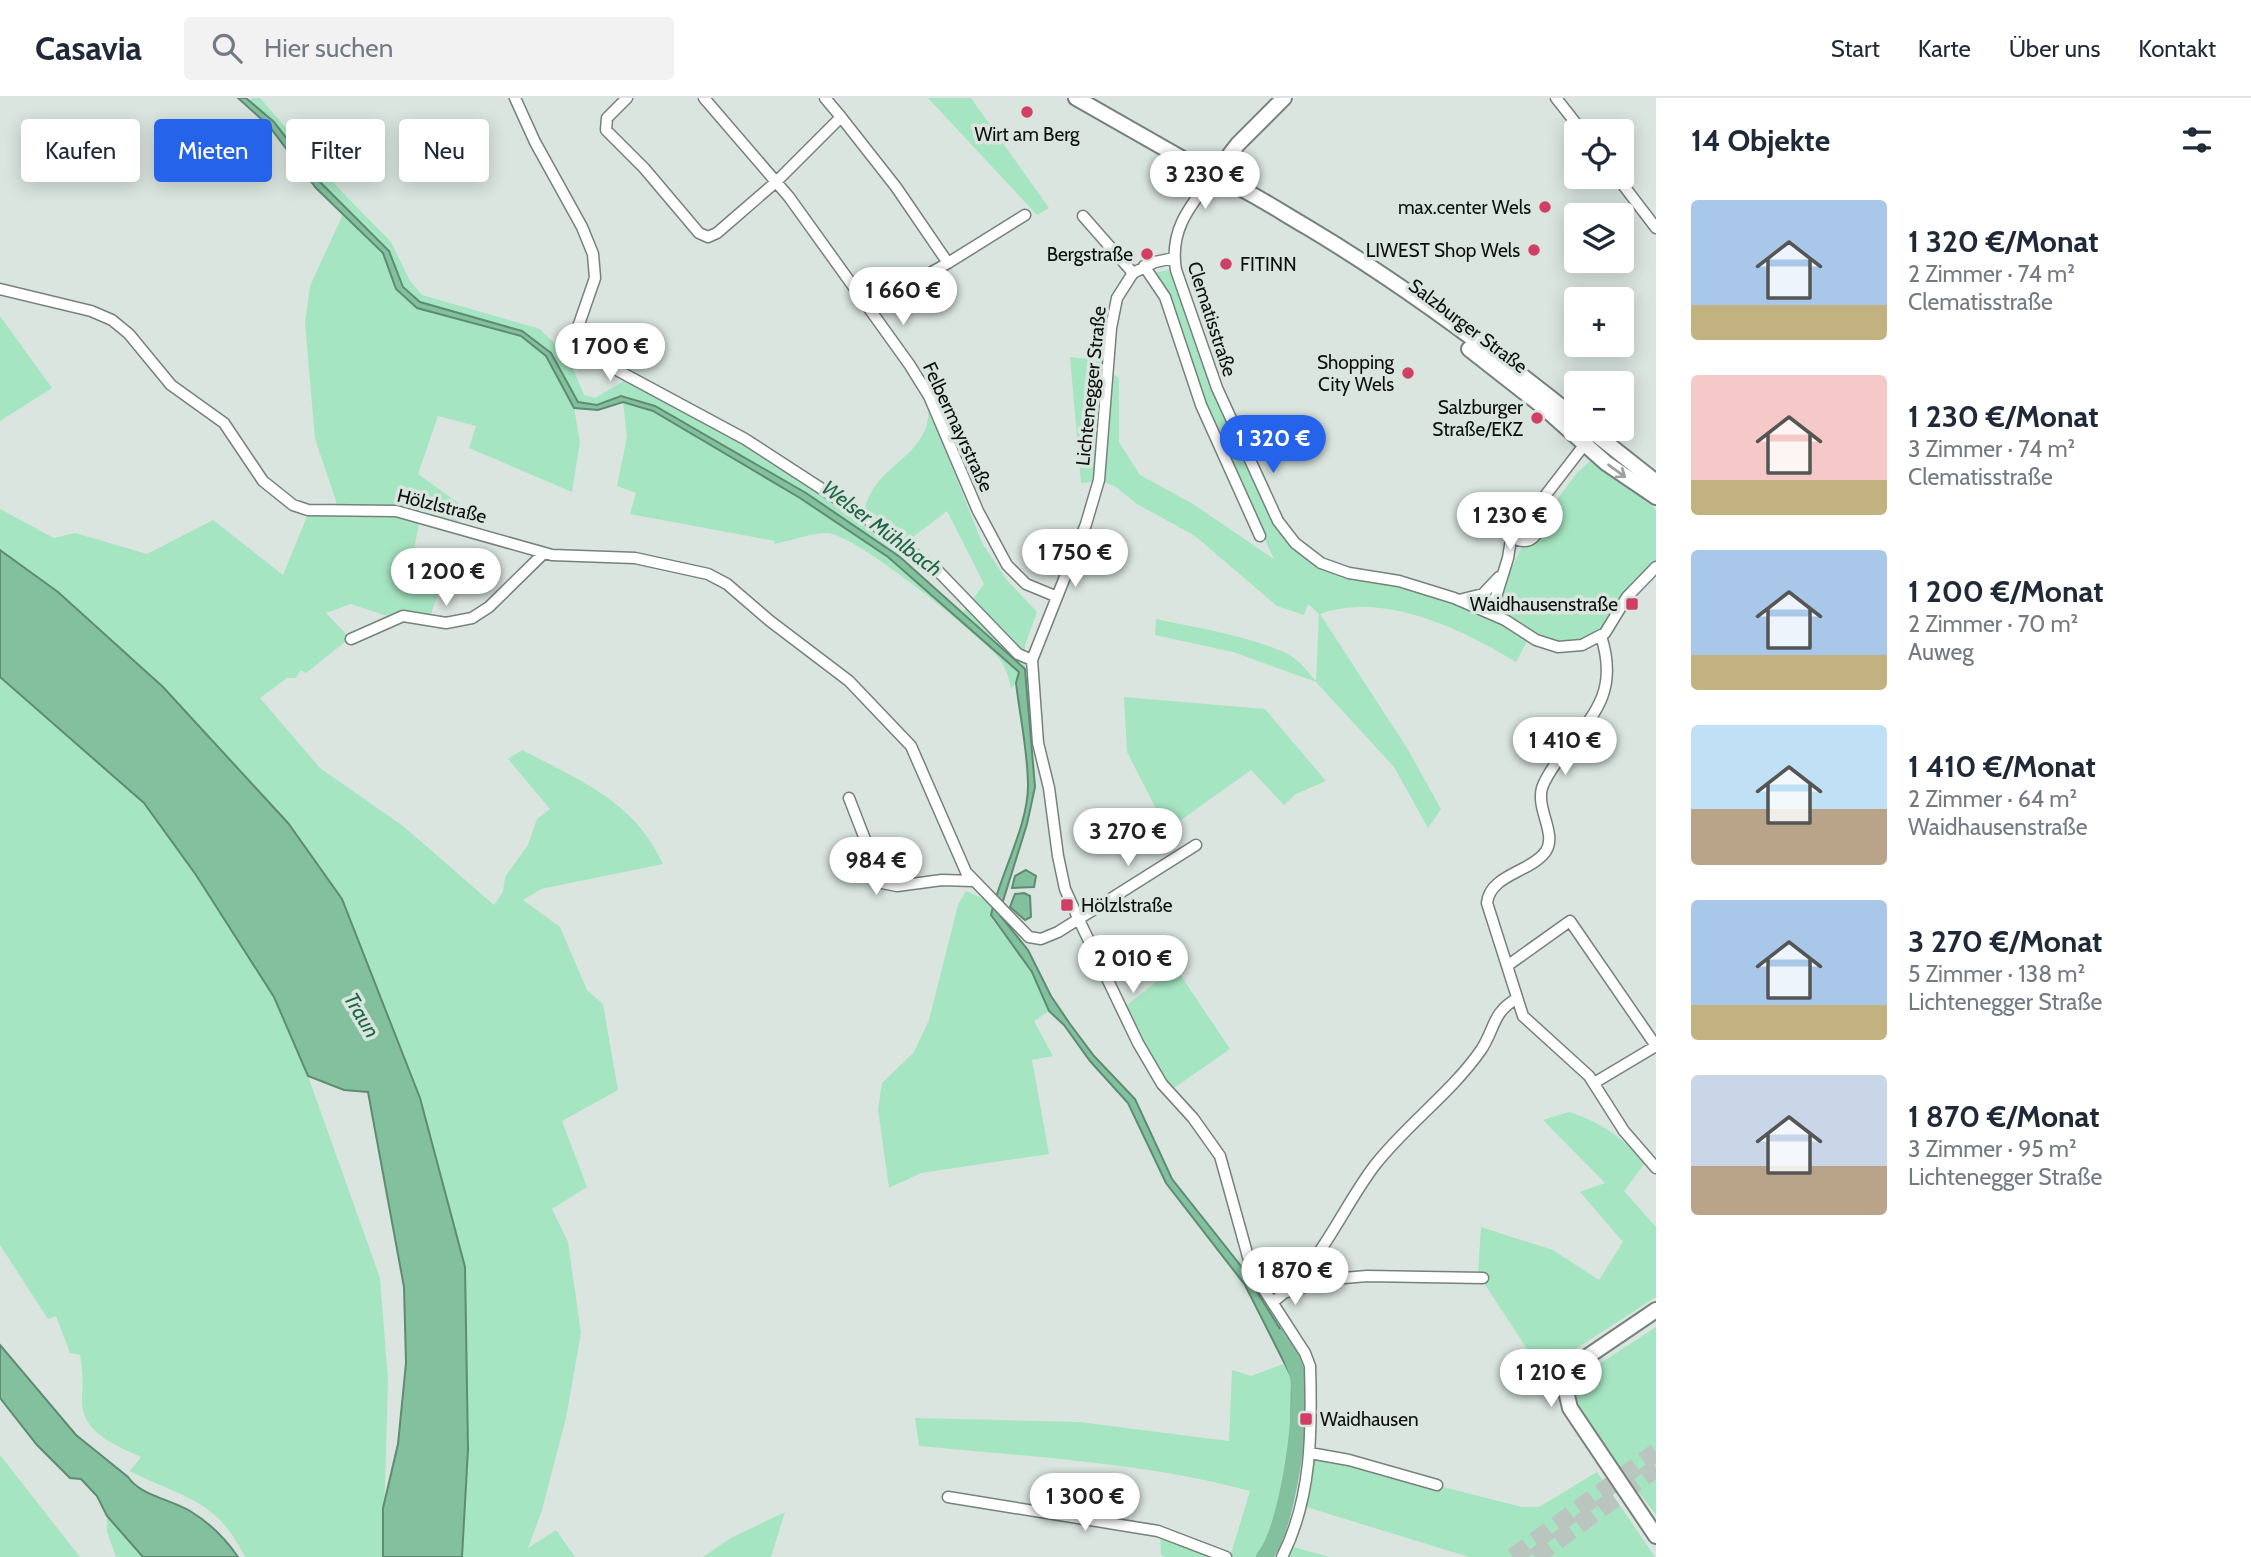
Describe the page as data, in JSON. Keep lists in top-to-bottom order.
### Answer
{
  "streets": {
    "main road": ["Salzburger Straße"],
    "street": [
      "Clematisstraße",
      "Lichtenegger Straße",
      "Felbermayrstraße",
      "Hölzlstraße"
    ]
  },
  "crossings": [
    ["Clematisstraße", "Lichtenegger Straße"],
    ["Lichtenegger Straße", "Felbermayrstraße"],
    ["Lichtenegger Straße", "Hölzlstraße"]
  ],
  "water": ["Welser Mühlbach", "Traun"],
  "places": {
    "other": [
      "Wirt am Berg",
      "max.center Wels",
      "LIWEST Shop Wels",
      "Bergstraße",
      "FITINN",
      "Shopping City Wels",
      "Salzburger Straße/EKZ"
    ],
    "transit": ["Waidhausenstraße", "Hölzlstraße", "Waidhausen"]
  },
  "page": {
    "header": "Casavia",
    "search": "Hier suchen",
    "nav": [
      "Start",
      "Karte",
      "Über uns",
      "Kontakt"
    ],
    "heading": "14 Objekte",
    "map_buttons": ["+", "−"],
    "chip": [
      "Kaufen",
      "Mieten",
      "Filter",
      "Neu"
    ],
    "price": [
      "3 230 €",
      "1 660 €",
      "1 700 €",
      "1 320 €",
      "1 230 €",
      "1 750 €",
      "1 200 €",
      "1 410 €",
      "3 270 €",
      "984 €",
      "2 010 €",
      "1 870 €",
      "1 210 €",
      "1 300 €"
    ],
    "list": [
      {
        "name": "1 320 €/Monat",
        "note": "2 Zimmer · 74 m² · Clematisstraße"
      },
      {
        "name": "1 230 €/Monat",
        "note": "3 Zimmer · 74 m² · Clematisstraße"
      },
      {
        "name": "1 200 €/Monat",
        "note": "2 Zimmer · 70 m² · Auweg"
      },
      {
        "name": "1 410 €/Monat",
        "note": "2 Zimmer · 64 m² · Waidhausenstraße"
      },
      {
        "name": "3 270 €/Monat",
        "note": "5 Zimmer · 138 m² · Lichtenegger Straße"
      },
      {
        "name": "1 870 €/Monat",
        "note": "3 Zimmer · 95 m² · Lichtenegger Straße"
      }
    ]
  }
}
